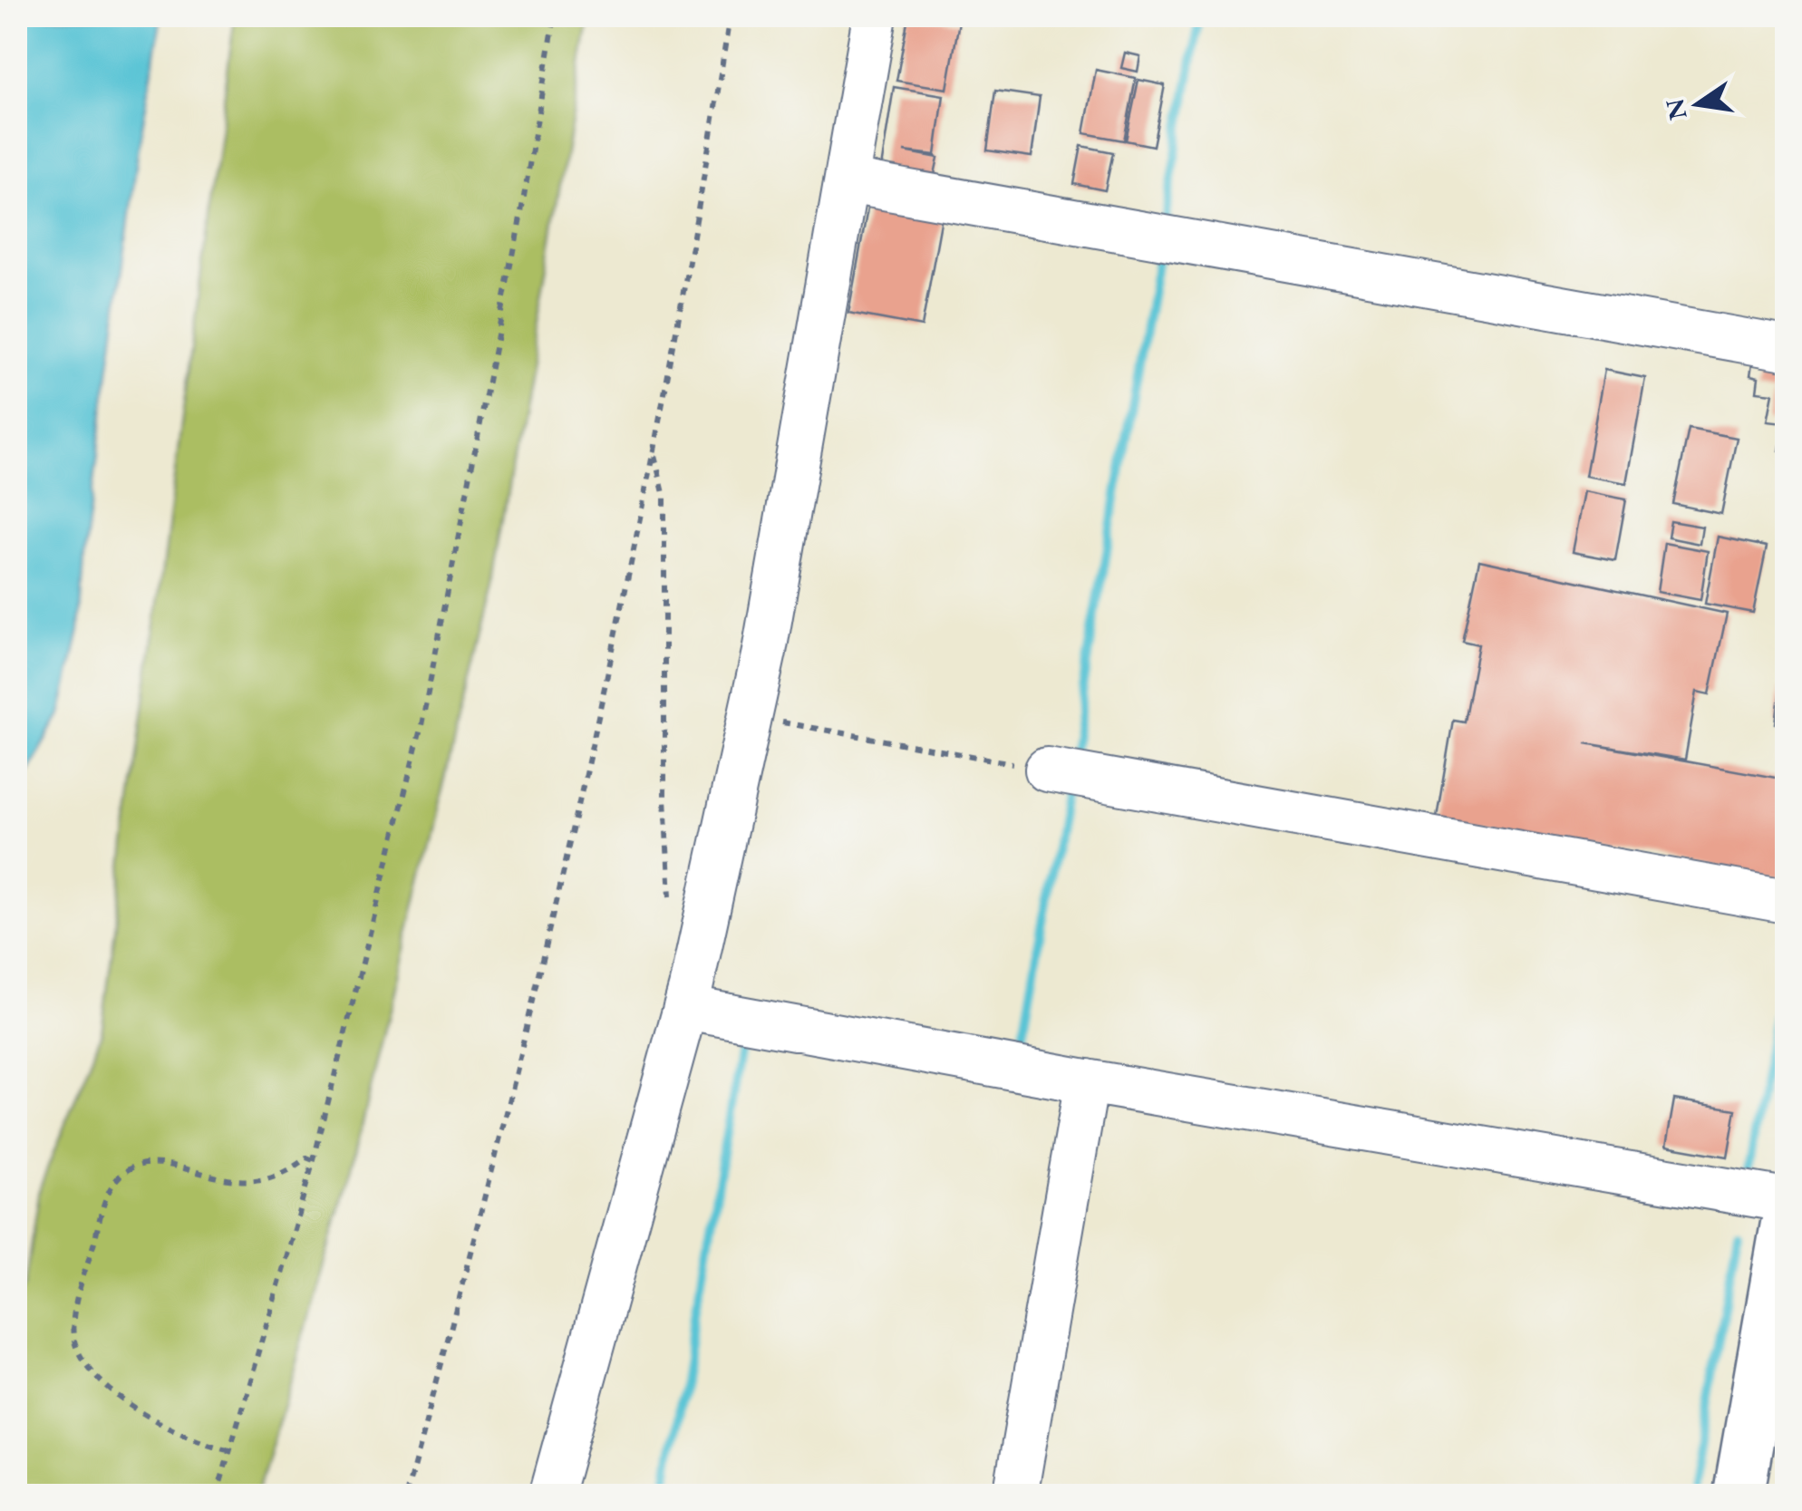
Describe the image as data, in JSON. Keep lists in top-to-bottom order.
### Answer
{
  "north": "left"
}
